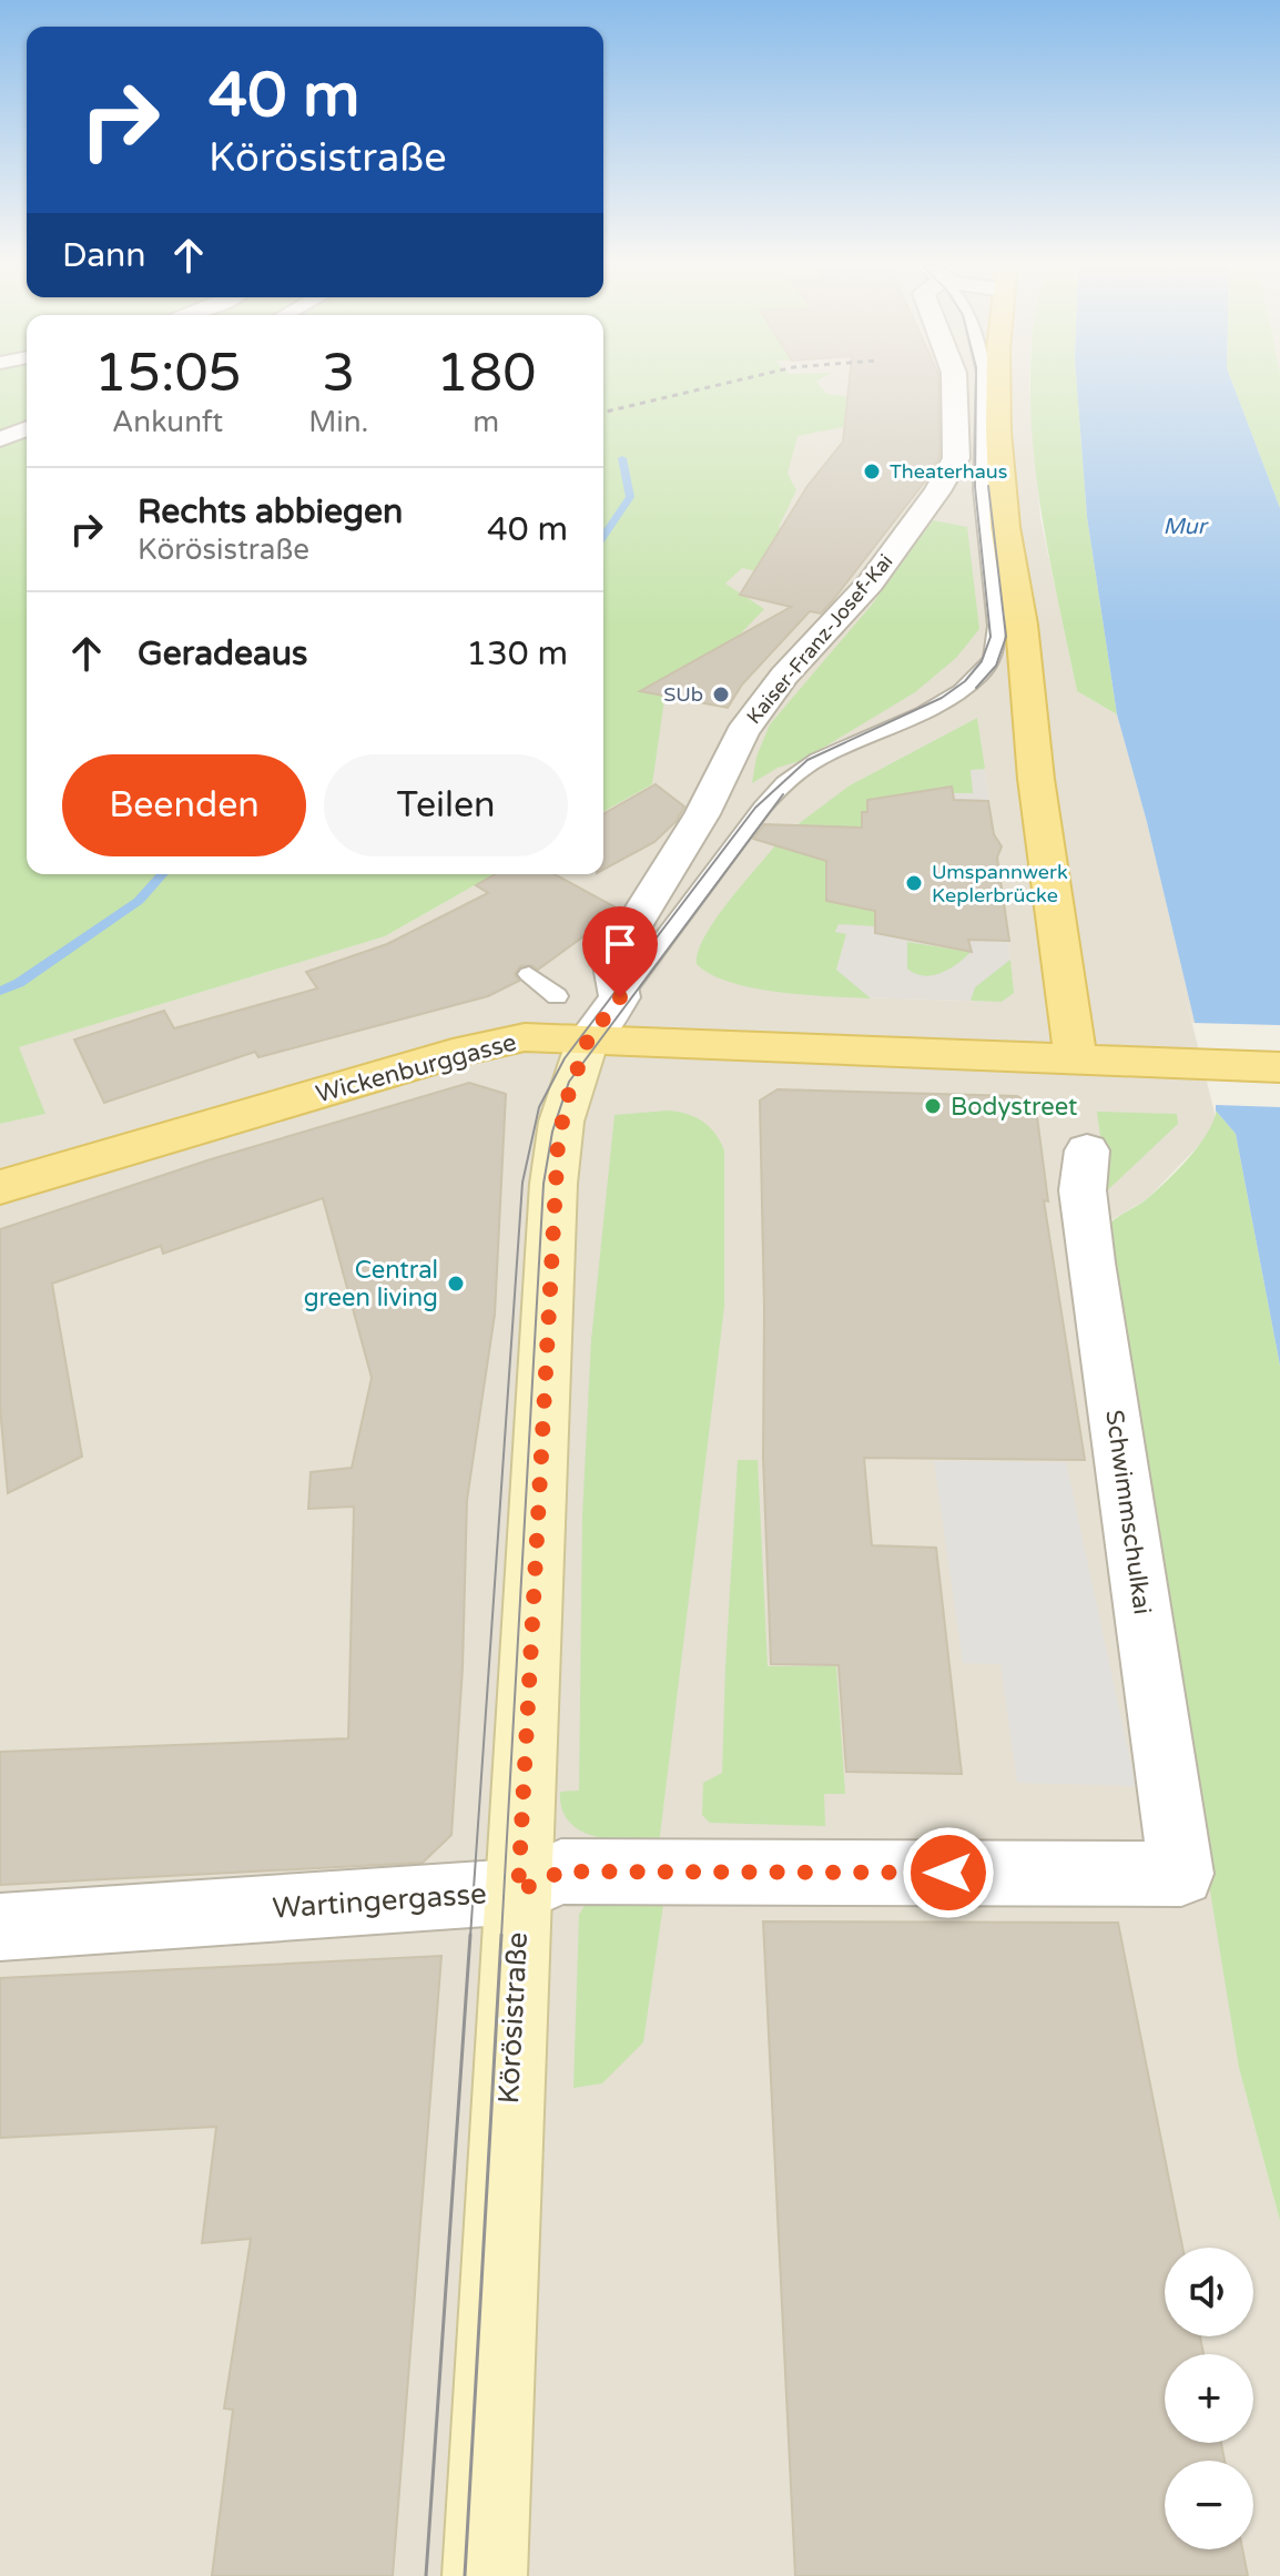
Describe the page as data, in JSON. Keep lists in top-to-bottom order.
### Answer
{
  "streets": {
    "main road": ["Wickenburggasse", "Körösistraße"],
    "street": ["Kaiser-Franz-Josef-Kai", "Schwimmschulkai", "Wartingergasse"]
  },
  "crossings": [
    ["Wickenburggasse", "Körösistraße"],
    ["Schwimmschulkai", "Wartingergasse"],
    ["Wartingergasse", "Körösistraße"]
  ],
  "water": ["Mur"],
  "places": [
    "Theaterhaus",
    "SUb",
    "Umspannwerk Keplerbrücke",
    "Bodystreet",
    "Central green living"
  ],
  "page": {
    "turn": ["40 m", "Körösistraße"],
    "then": "Dann",
    "eta": [
      "15:05",
      "Ankunft",
      "3",
      "Min.",
      "180",
      "m"
    ],
    "list": [
      {
        "name": "Rechts abbiegen",
        "note": "Körösistraße",
        "value": "40 m"
      },
      {
        "name": "Geradeaus",
        "value": "130 m"
      }
    ],
    "buttons": ["Beenden", "Teilen"],
    "map_buttons": ["+", "−"]
  }
}
